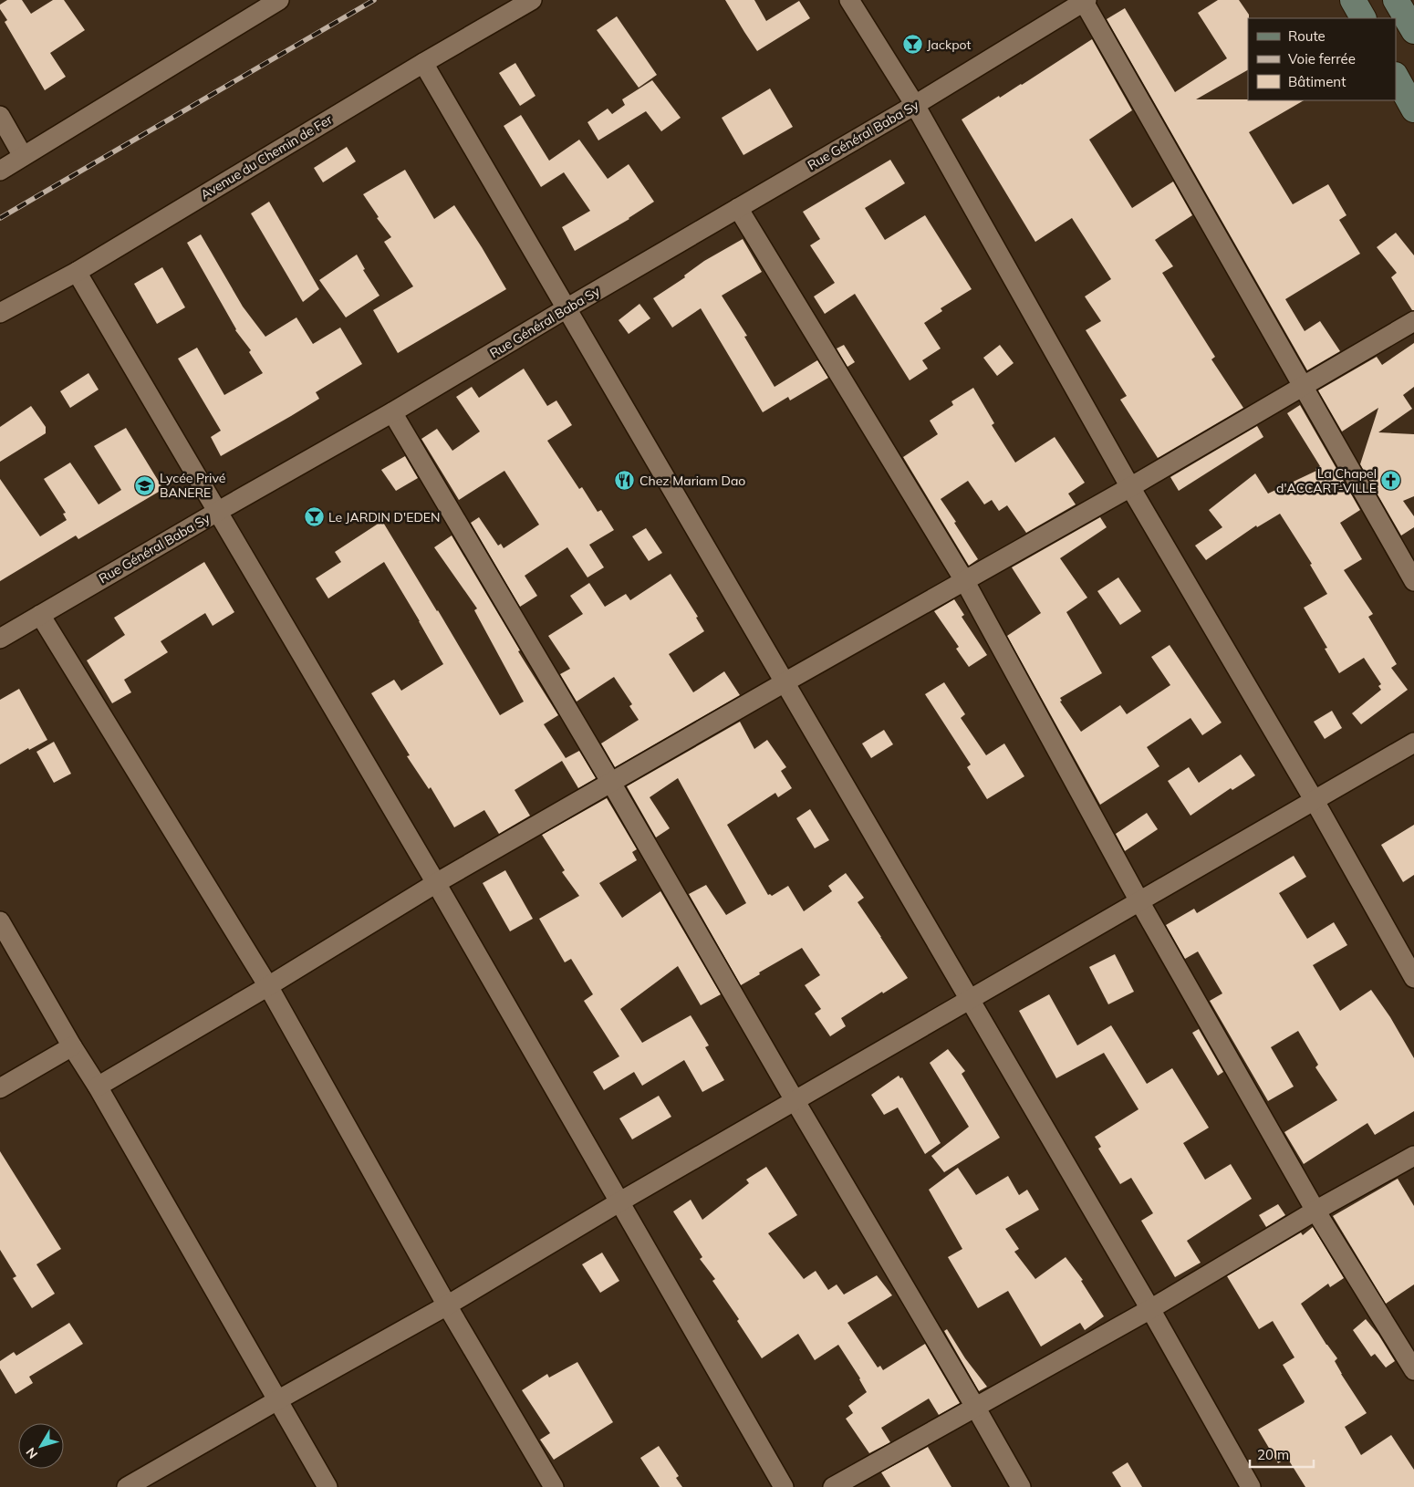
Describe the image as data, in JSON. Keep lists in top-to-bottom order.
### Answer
{
  "streets": {
    "street": ["Rue Général Baba Sy", "Avenue du Chemin de Fer"]
  },
  "places": {
    "bar": ["Jackpot", "Le JARDIN D'EDEN"],
    "restaurant": ["Chez Mariam Dao"],
    "church": ["La Chapel d'ACCART-VILLE"],
    "school or university": ["Lycée Privé BANERE"]
  },
  "legend": ["Route", "Voie ferrée", "Bâtiment"],
  "scale_bar": "20 m",
  "north": "bottom left"
}
